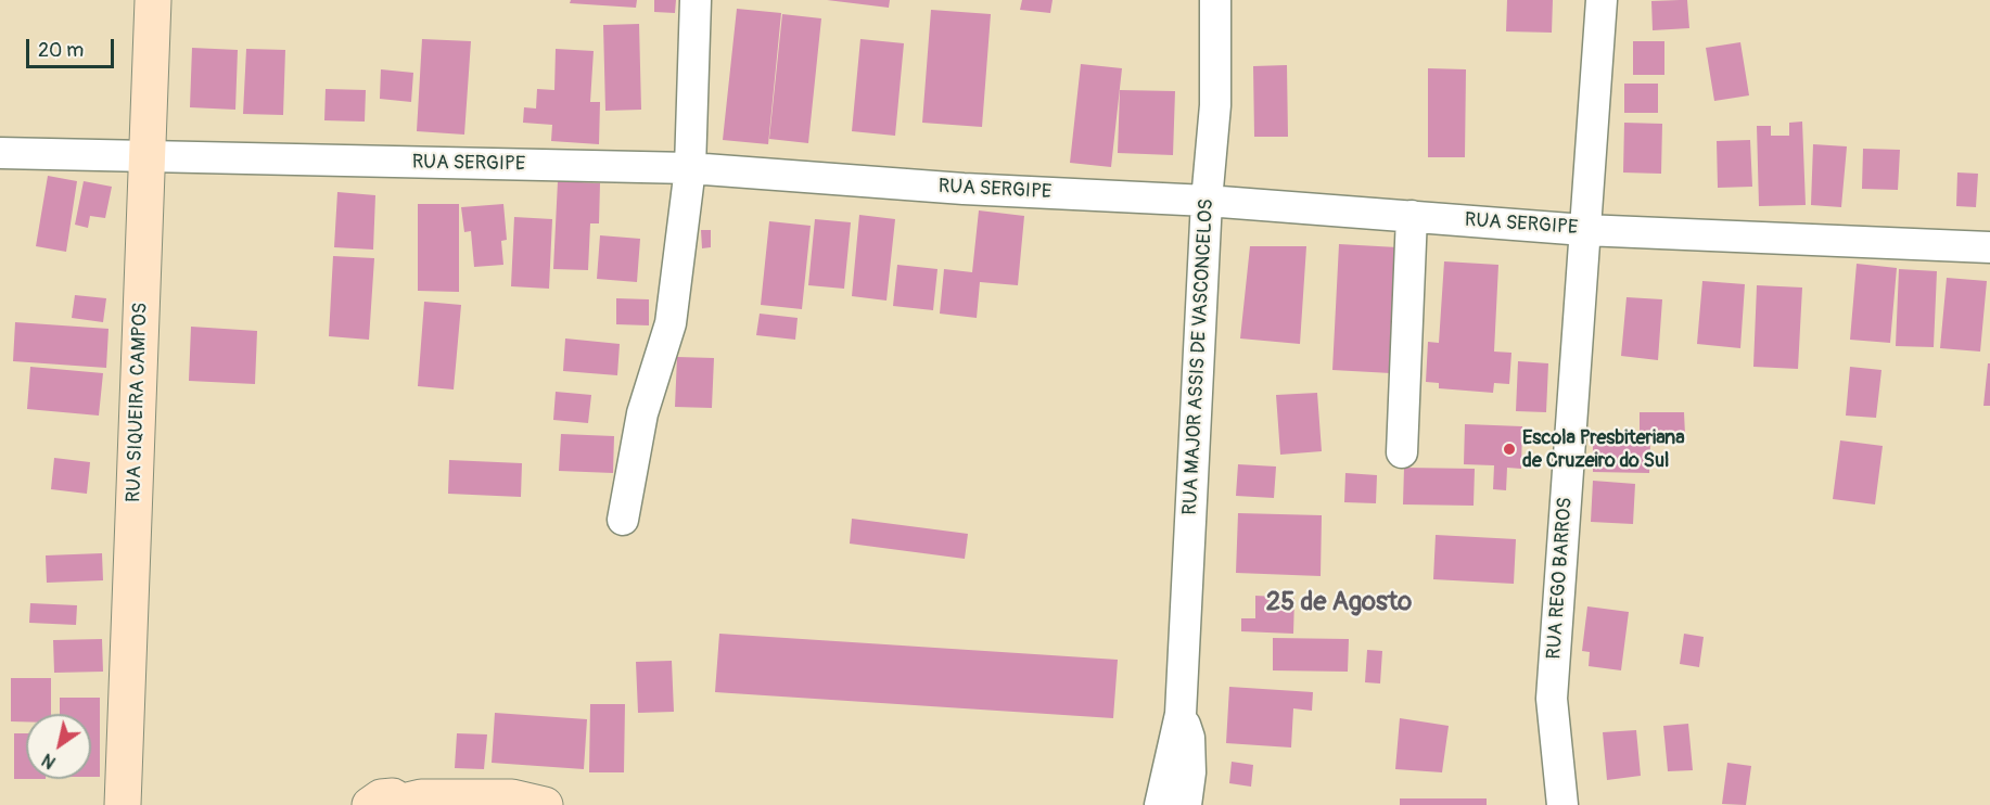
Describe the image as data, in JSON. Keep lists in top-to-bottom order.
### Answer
{
  "streets": {
    "street": [
      "RUA SERGIPE",
      "RUA MAJOR ASSIS DE VASCONCELOS",
      "RUA SIQUEIRA CAMPOS",
      "RUA REGO BARROS"
    ]
  },
  "crossings": [
    ["RUA SERGIPE", "RUA MAJOR ASSIS DE VASCONCELOS"],
    ["RUA SERGIPE", "RUA SIQUEIRA CAMPOS"],
    ["RUA SERGIPE", "RUA REGO BARROS"]
  ],
  "districts": ["25 de Agosto"],
  "places": ["Escola Presbiteriana de Cruzeiro do Sul"],
  "scale_bar": "20 m",
  "north": "bottom left"
}
